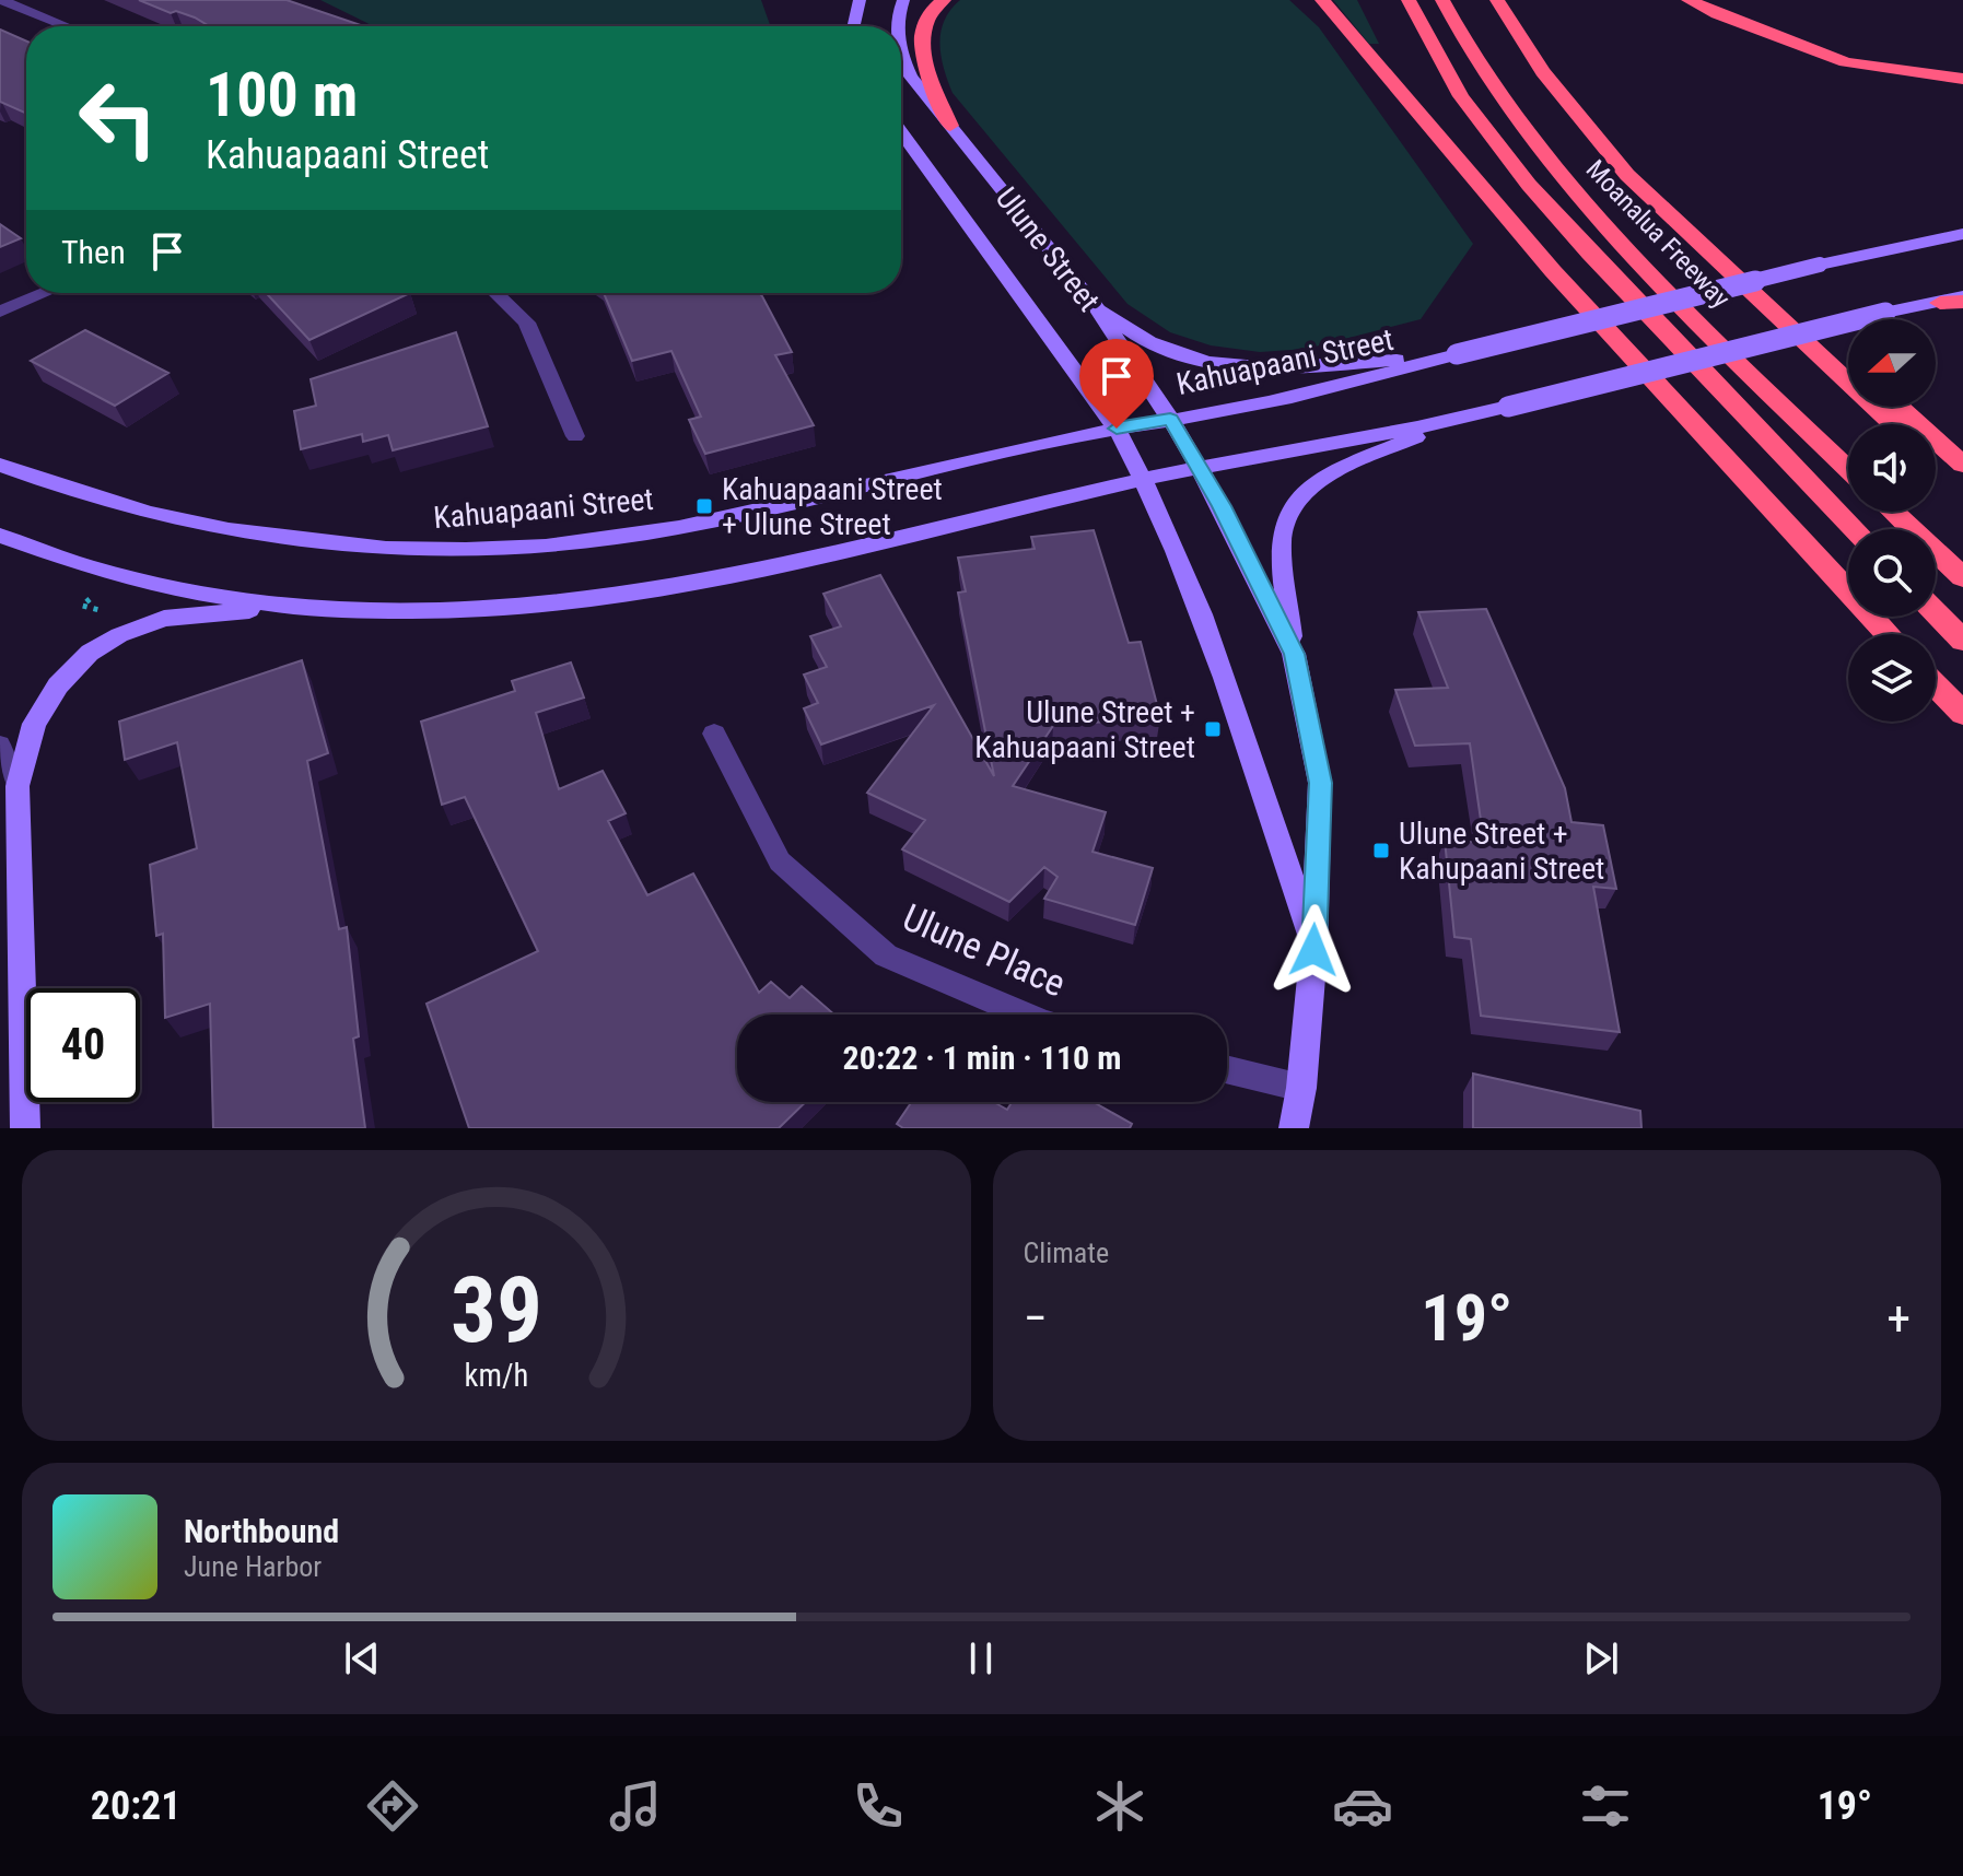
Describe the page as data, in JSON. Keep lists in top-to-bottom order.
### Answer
{
  "streets": {
    "highway": ["Moanalua Freeway"],
    "street": ["Ulune Street", "Kahuapaani Street", "Ulune Place"]
  },
  "crossings": [
    ["Ulune Street", "Kahuapaani Street"]
  ],
  "places": {
    "transit": ["Kahuapaani Street + Ulune Street", "Ulune Street + Kahuapaani Street", "Ulune Street + Kahupaani Street"]
  },
  "north": "left",
  "page": {
    "turn": ["100 m", "Kahuapaani Street"],
    "then": "Then",
    "limit": "40",
    "trip": "20:22 · 1 min · 110 m",
    "tile": "Climate",
    "heat": ["−", "19°", "+"],
    "song": ["Northbound", "June Harbor"],
    "tabs": ["20:21", "19°"],
    "gauge": ["39", "km/h"]
  }
}
